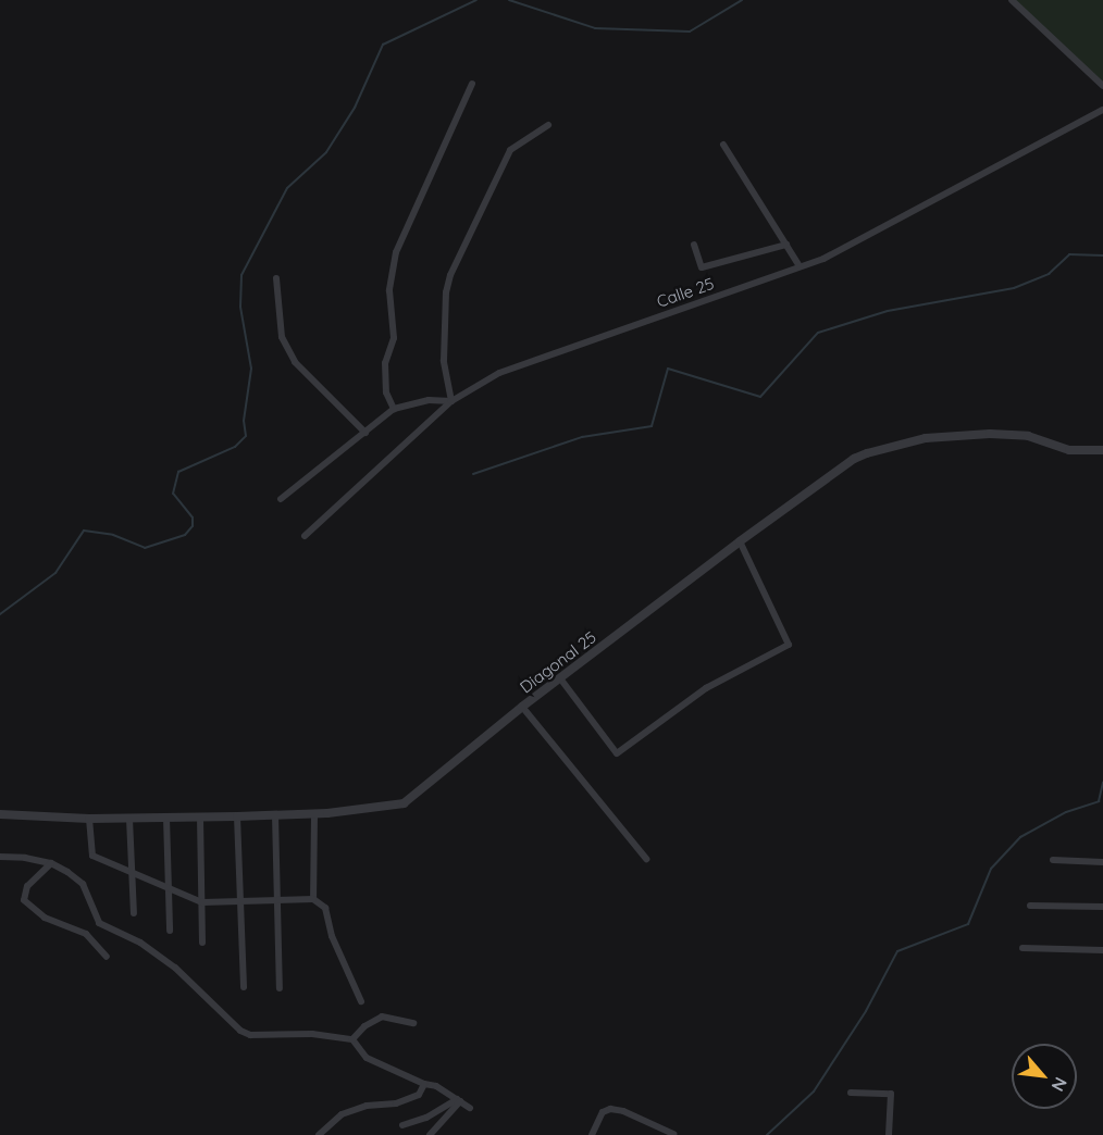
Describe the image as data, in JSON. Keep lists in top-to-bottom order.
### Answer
{
  "streets": {
    "street": ["Calle 25", "Diagonal 25"]
  },
  "north": "bottom right"
}
